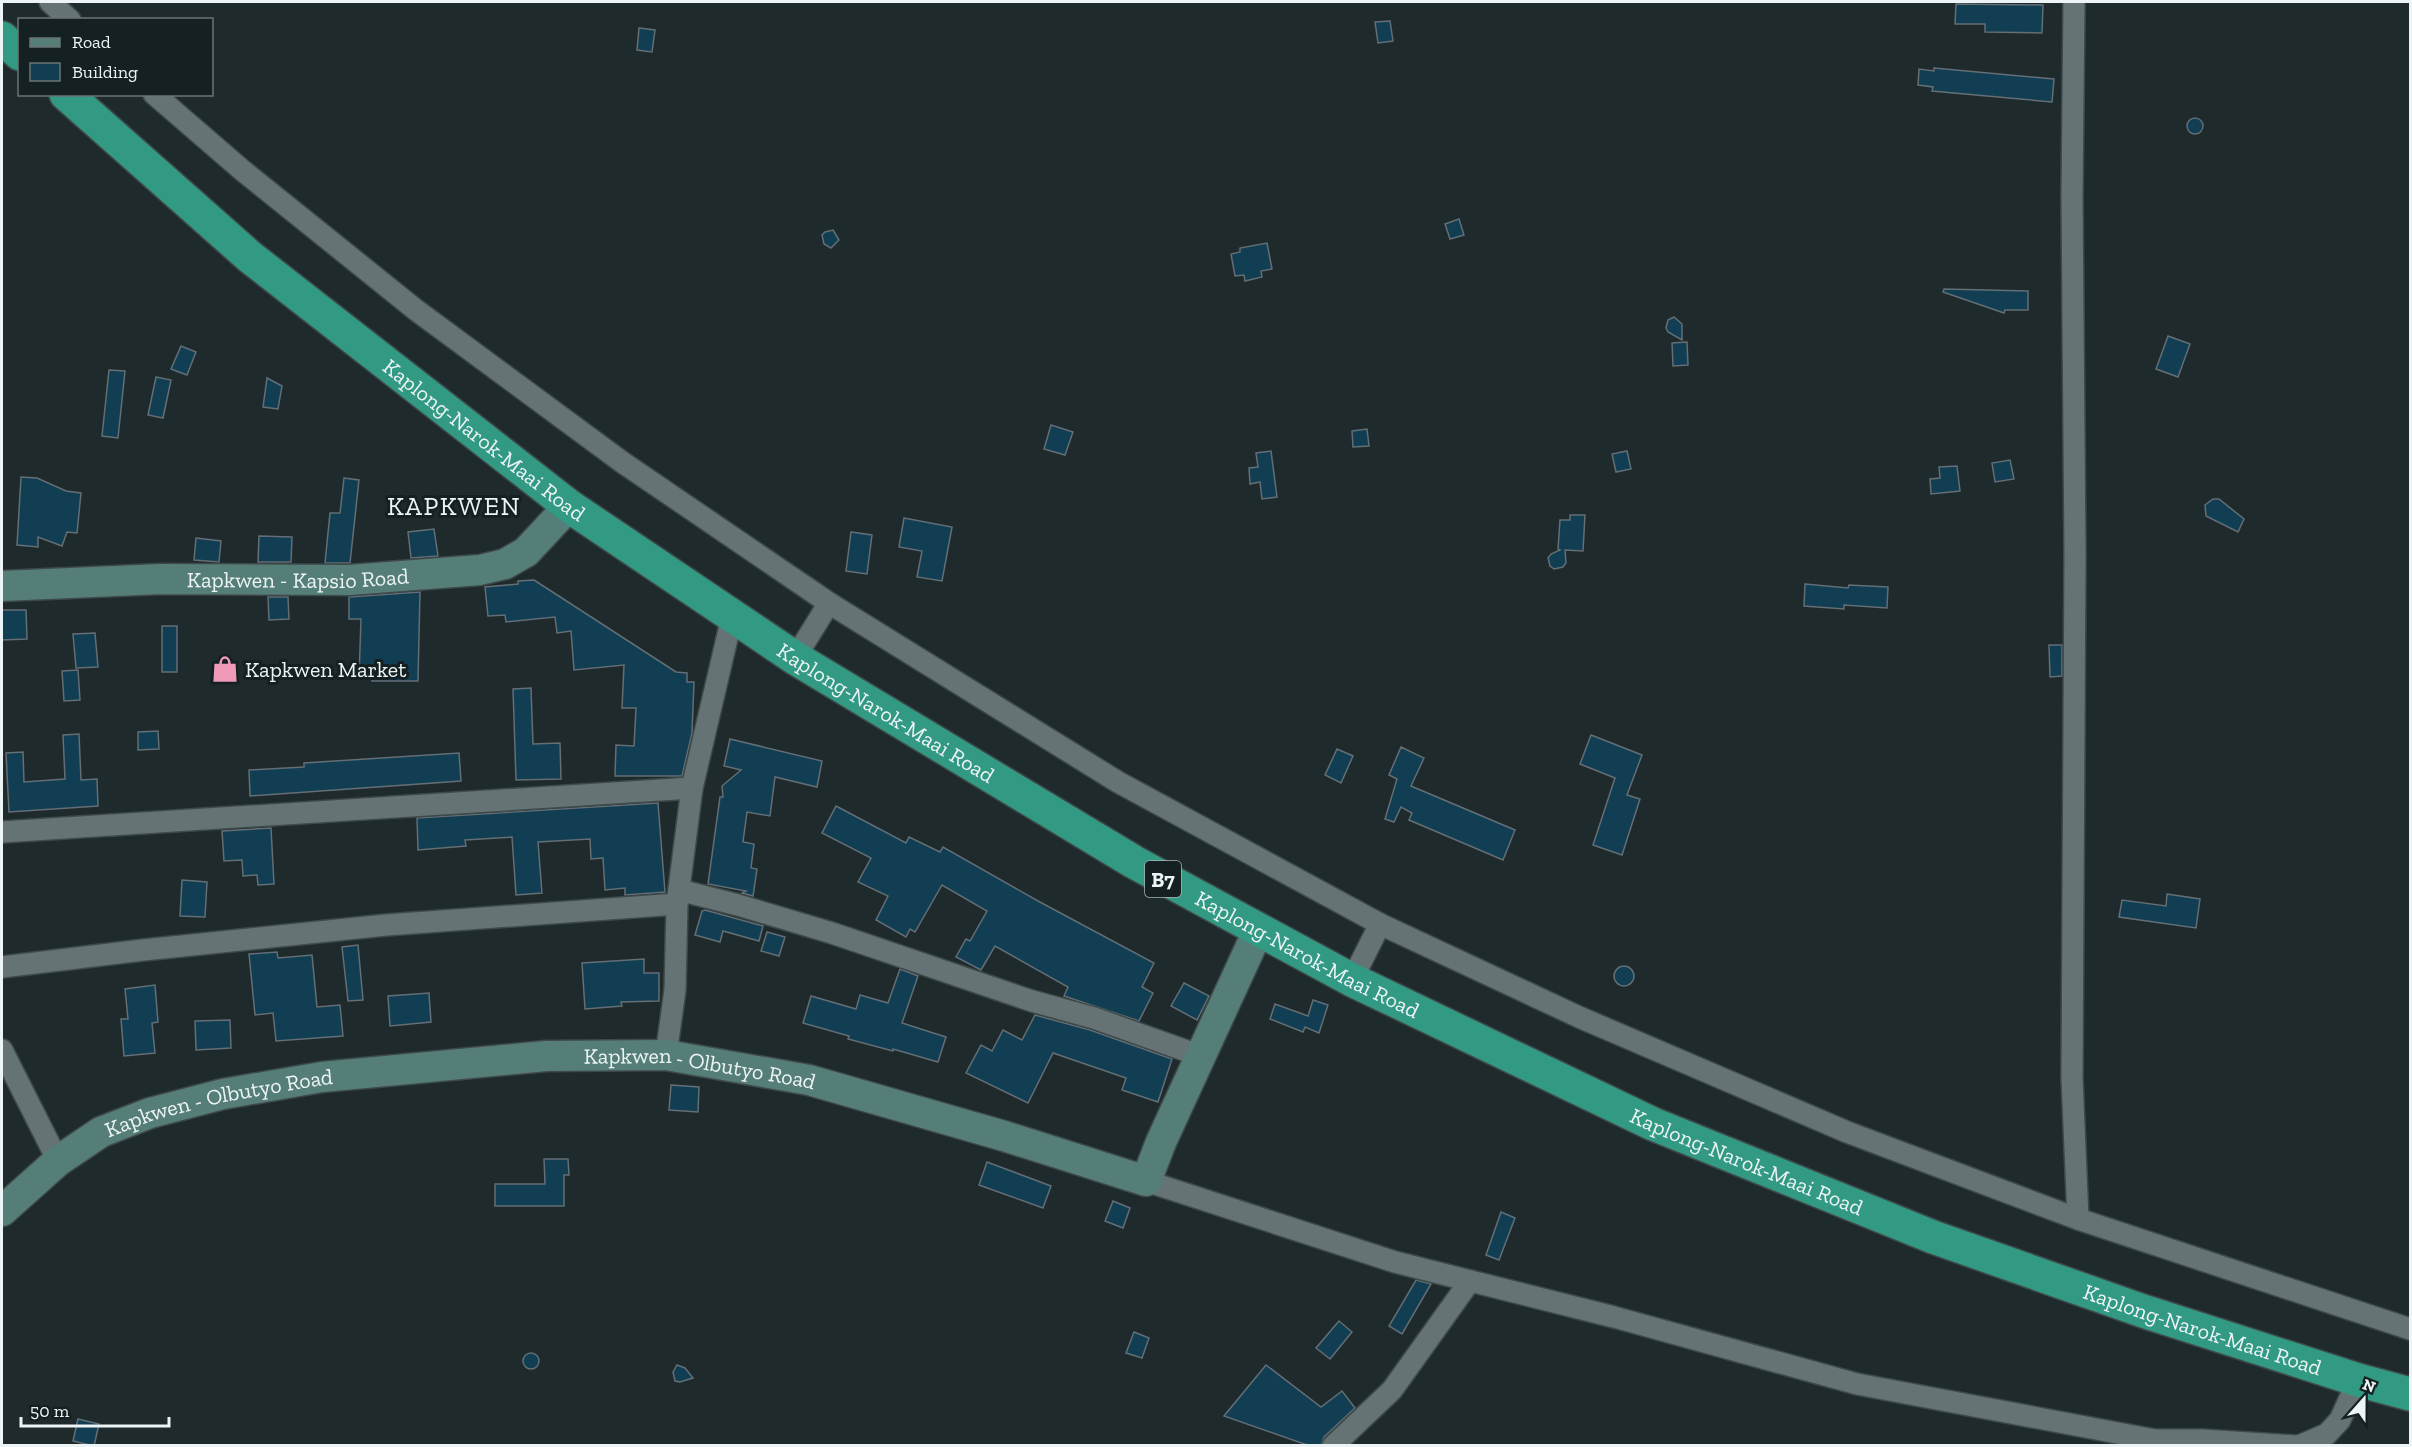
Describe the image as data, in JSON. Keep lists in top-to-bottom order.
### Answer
{
  "streets": {
    "highway": ["Kaplong-Narok-Maai Road", "B7"],
    "street": ["Kapkwen - Kapsio Road", "Kapkwen - Olbutyo Road"]
  },
  "crossings": [
    ["Kaplong-Narok-Maai Road", "Kapkwen - Kapsio Road"]
  ],
  "districts": ["KAPKWEN"],
  "places": {
    "shop": ["Kapkwen Market"]
  },
  "legend": ["Road", "Building"],
  "scale_bar": "50 m",
  "north": "top"
}
